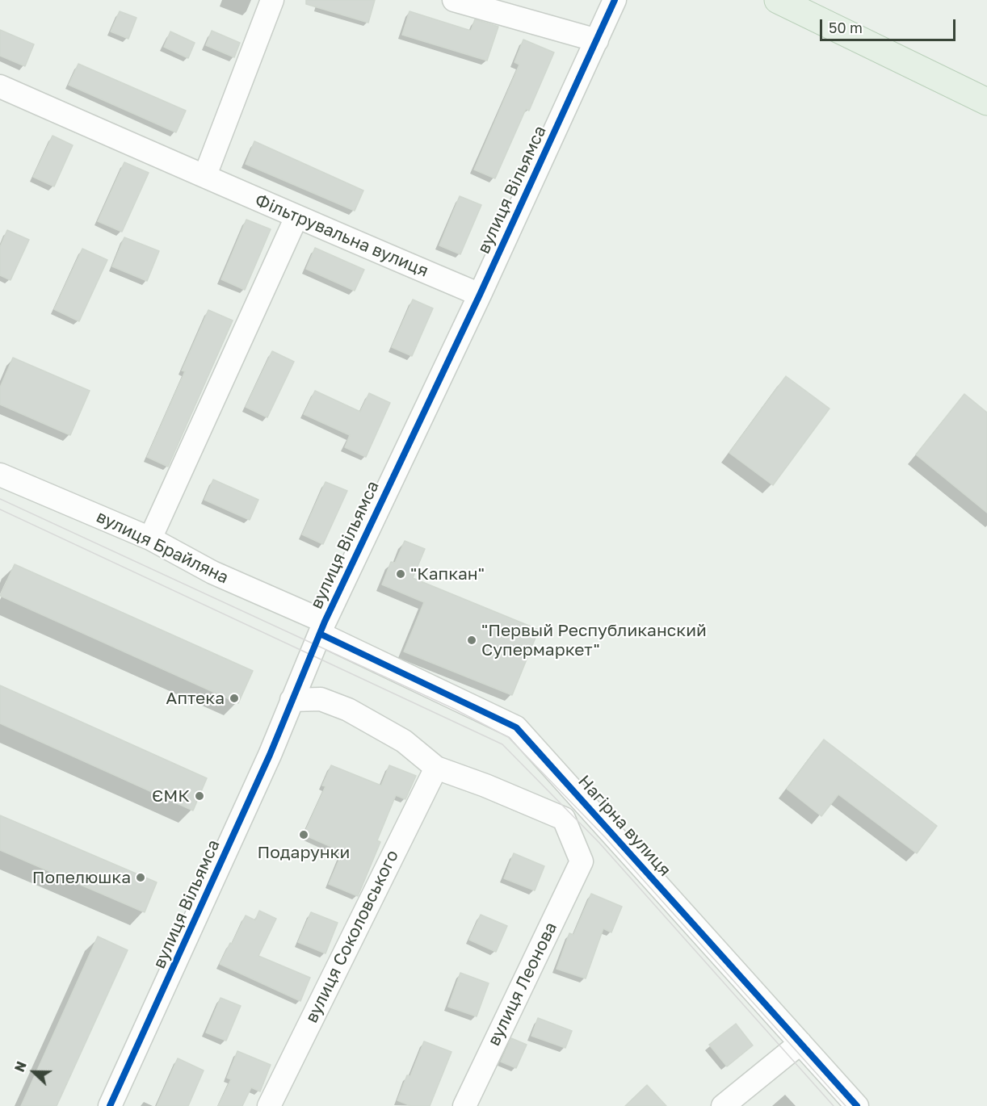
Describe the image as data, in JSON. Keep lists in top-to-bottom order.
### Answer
{
  "streets": {
    "street": [
      "вулиця Вільямса",
      "Фільтрувальна вулиця",
      "вулиця Брайляна",
      "Нагірна вулиця",
      "вулиця Соколовського",
      "вулиця Леонова"
    ]
  },
  "crossings": [
    ["вулиця Вільямса", "Фільтрувальна вулиця"],
    ["вулиця Вільямса", "вулиця Брайляна"],
    ["вулиця Вільямса", "Нагірна вулиця"],
    ["вулиця Брайляна", "Нагірна вулиця"],
    ["вулиця Соколовського", "вулиця Леонова"]
  ],
  "places": [
    "\"Капкан\"",
    "\"Первый Республиканский Супермаркет\"",
    "Аптека",
    "ЄМК",
    "Подарунки",
    "Попелюшка"
  ],
  "scale_bar": "50 m",
  "north": "left"
}
